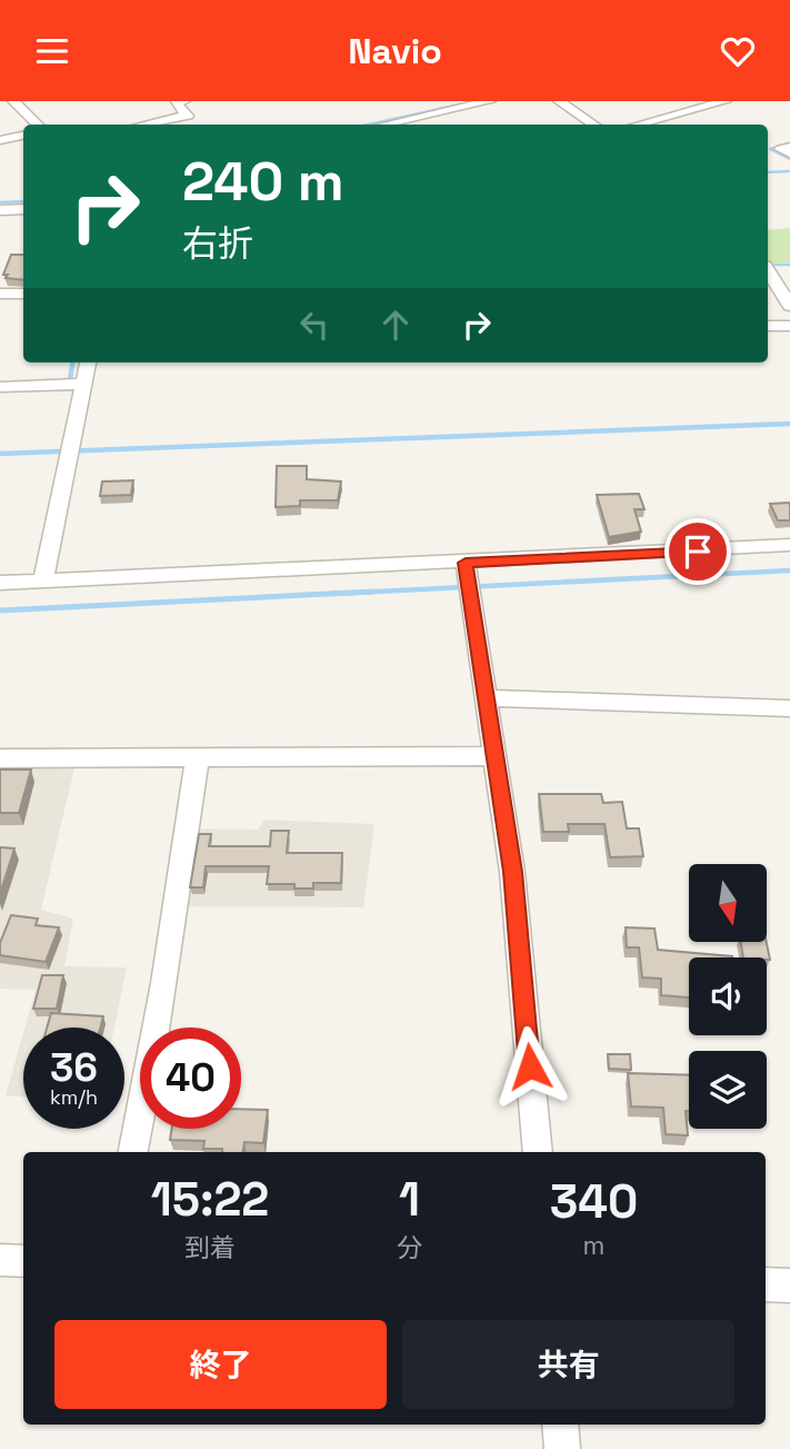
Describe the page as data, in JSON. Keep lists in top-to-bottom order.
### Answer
{
  "north": "bottom",
  "page": {
    "header": "Navio",
    "turn": ["240 m", "右折"],
    "speed": "36 km/h",
    "limit": "40",
    "eta": [
      "15:22",
      "到着",
      "1",
      "分",
      "340",
      "m"
    ],
    "buttons": ["終了", "共有"]
  }
}
